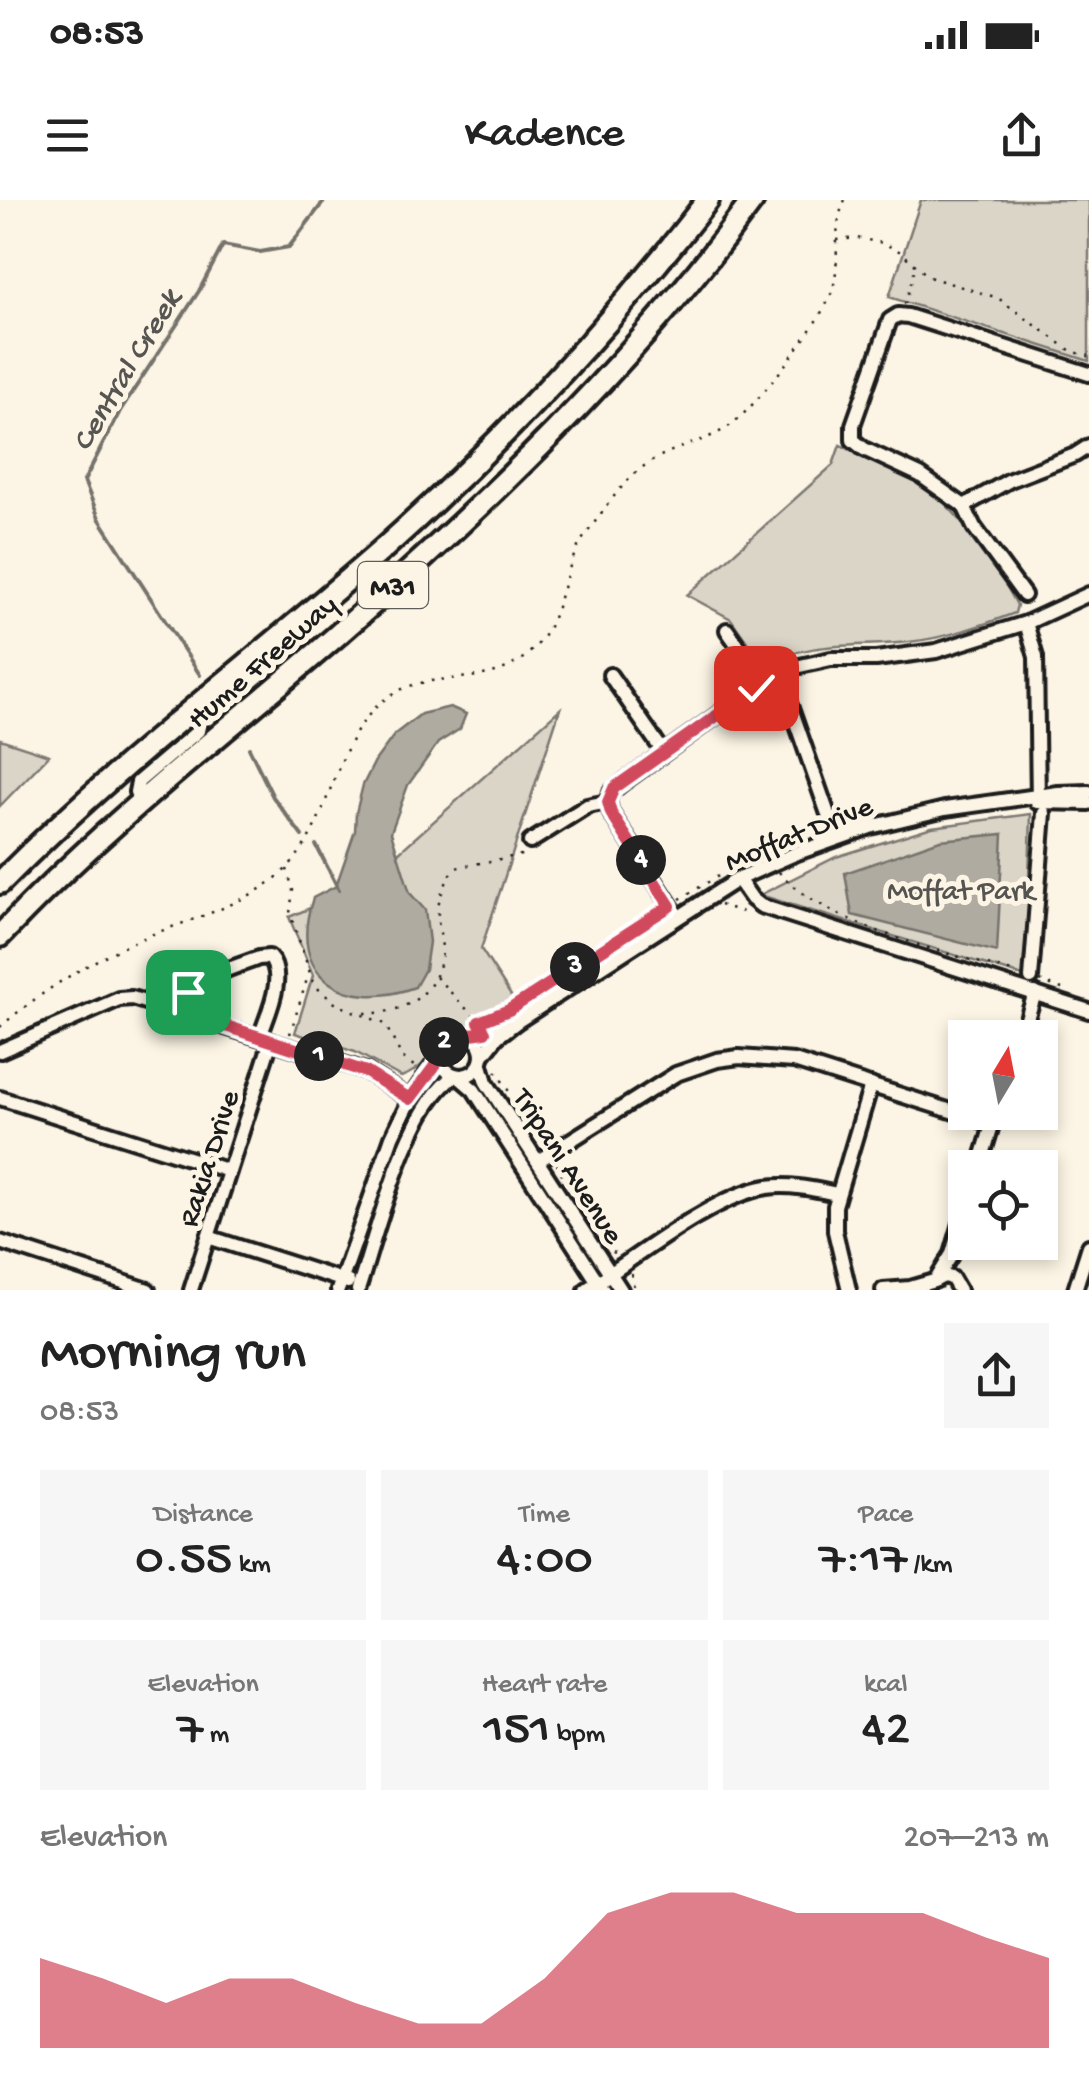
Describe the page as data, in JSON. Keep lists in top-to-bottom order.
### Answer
{
  "streets": {
    "highway": ["M31", "Hume Freeway"],
    "street": ["Moffat Drive", "Rakia Drive", "Tripani Avenue"]
  },
  "crossings": [
    ["Moffat Drive", "Tripani Avenue"]
  ],
  "water": ["Central Creek"],
  "parks": ["Moffat Park"],
  "north": "top",
  "page": {
    "status": "08:53",
    "header": "Kadence",
    "pins": [
      "4",
      "3",
      "2",
      "1"
    ],
    "heading": ["Morning run", "08:53"],
    "stats": [
      ["Distance", "0.55 km"],
      ["Time", "4:00"],
      ["Pace", "7:17 /km"],
      ["Elevation", "7 m"],
      ["Heart rate", "151 bpm"],
      ["kcal", "42"]
    ],
    "chart": ["Elevation", "207–213 m"]
  }
}
